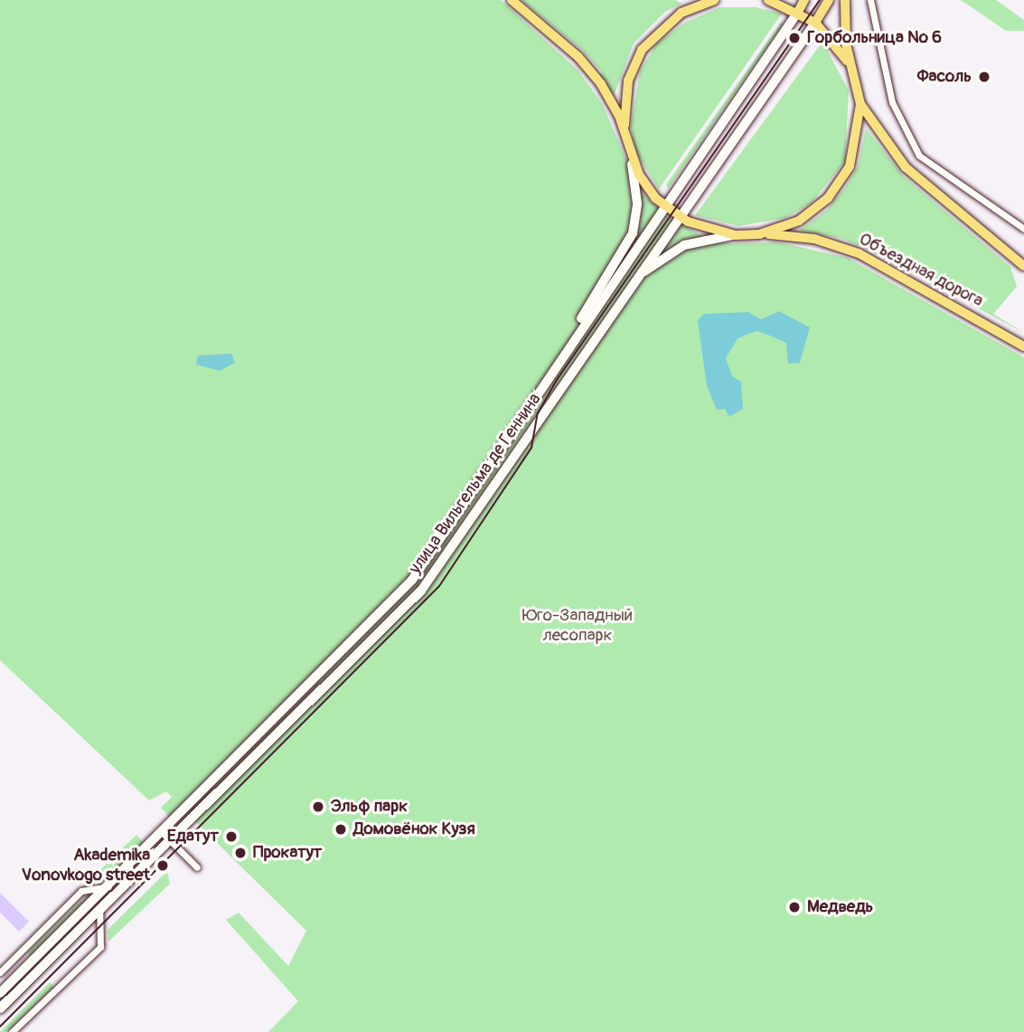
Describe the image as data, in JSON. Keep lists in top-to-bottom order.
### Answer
{
  "streets": {
    "main road": ["Объездная дорога", "улица Вильгельма де Геннина"]
  },
  "parks": ["Юго-Западный лесопарк"],
  "places": [
    "Горбольница № 6",
    "Фасоль",
    "Эльф парк",
    "Домовёнок Кузя",
    "Едатут",
    "Прокатут",
    "Akademika Vonovkogo street",
    "Медведь"
  ]
}
